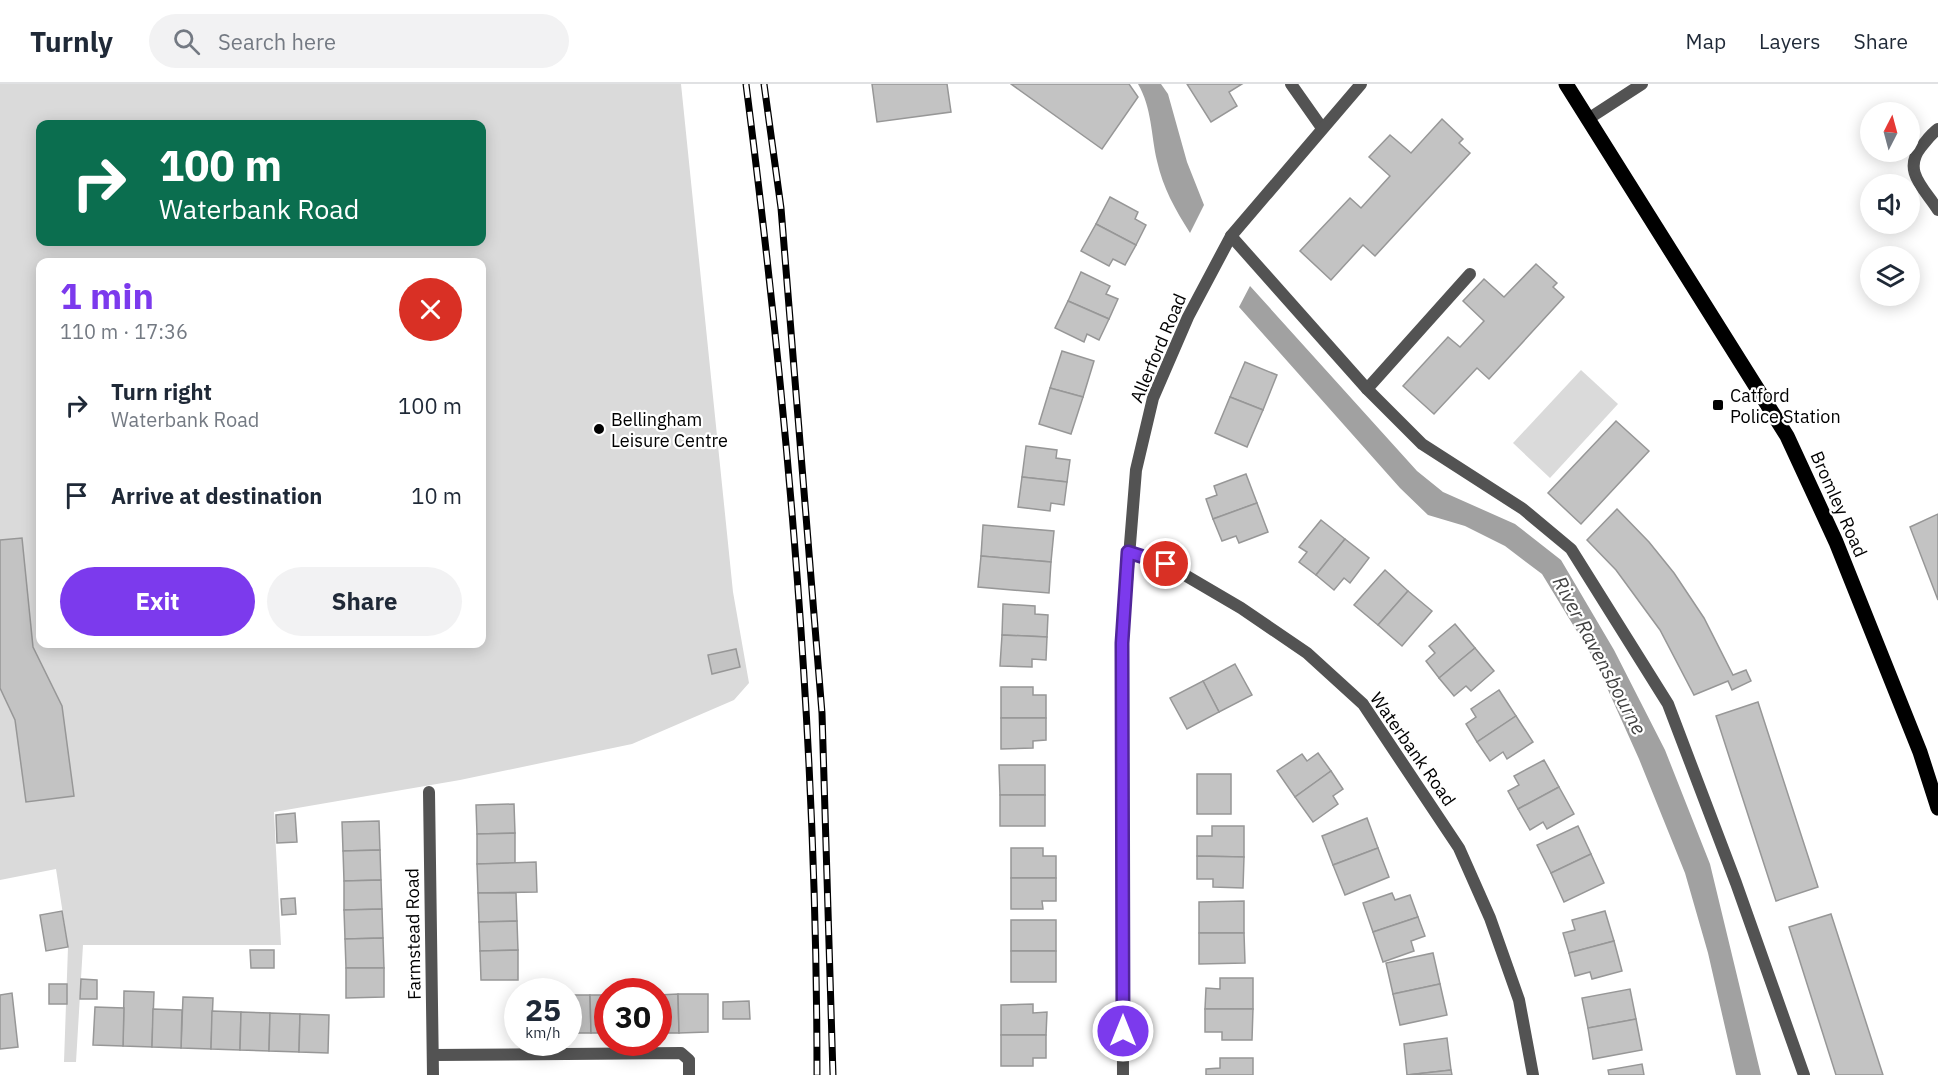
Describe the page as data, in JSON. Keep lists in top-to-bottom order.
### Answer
{
  "streets": {
    "main road": ["Bromley Road"],
    "street": ["Allerford Road", "Waterbank Road", "Farmstead Road"]
  },
  "crossings": [
    ["Allerford Road", "Waterbank Road"]
  ],
  "water": ["River Ravensbourne"],
  "places": {
    "transit": ["Catford Police Station"],
    "other": ["Bellingham Leisure Centre"]
  },
  "north": "top",
  "page": {
    "header": "Turnly",
    "search": "Search here",
    "nav": ["Map", "Layers", "Share"],
    "turn": ["100 m", "Waterbank Road"],
    "heading": ["1 min", "110 m · 17:36"],
    "list": [
      {
        "name": "Turn right",
        "note": "Waterbank Road",
        "value": "100 m"
      },
      {
        "name": "Arrive at destination",
        "value": "10 m"
      }
    ],
    "buttons": ["Exit", "Share"],
    "speed": "25 km/h",
    "limit": "30"
  }
}
